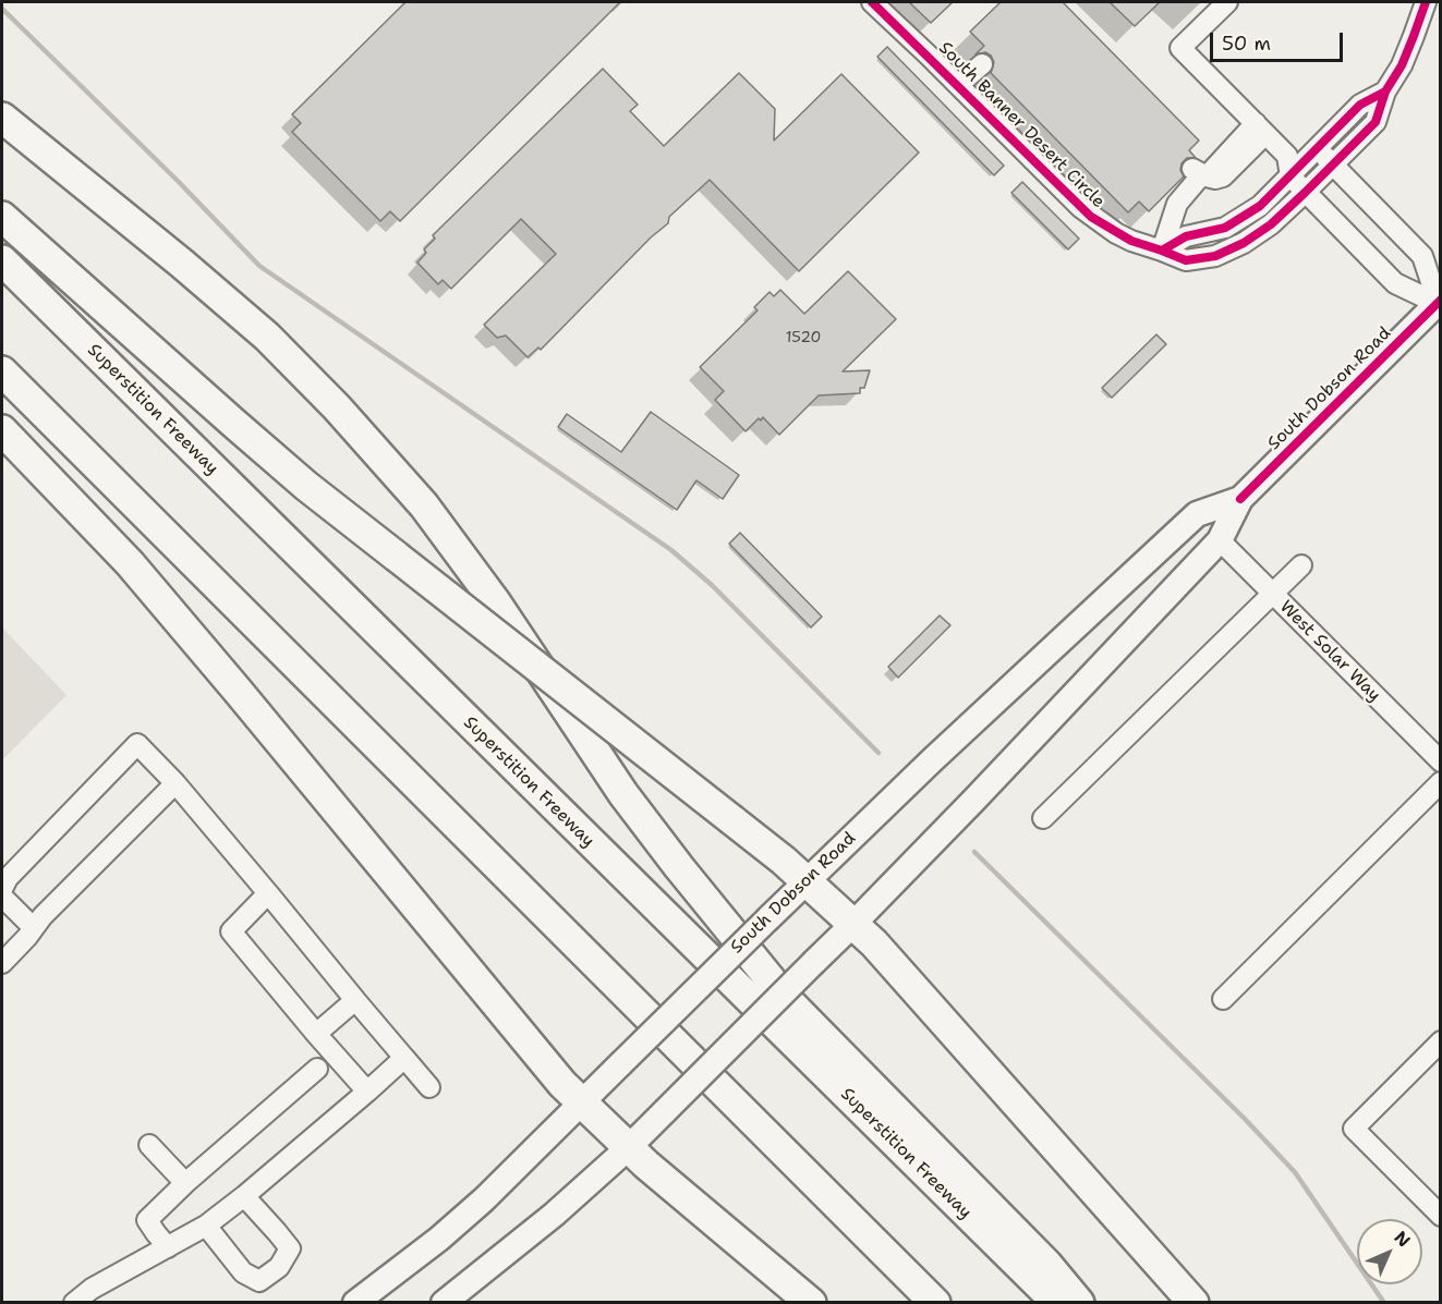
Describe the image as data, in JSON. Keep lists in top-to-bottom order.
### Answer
{
  "streets": {
    "highway": ["Superstition Freeway"],
    "main road": ["South Dobson Road"],
    "street": ["South Banner Desert Circle", "West Solar Way"]
  },
  "crossings": [
    ["South Dobson Road", "West Solar Way"]
  ],
  "house_numbers": ["1520"],
  "scale_bar": "50 m",
  "north": "top right"
}
